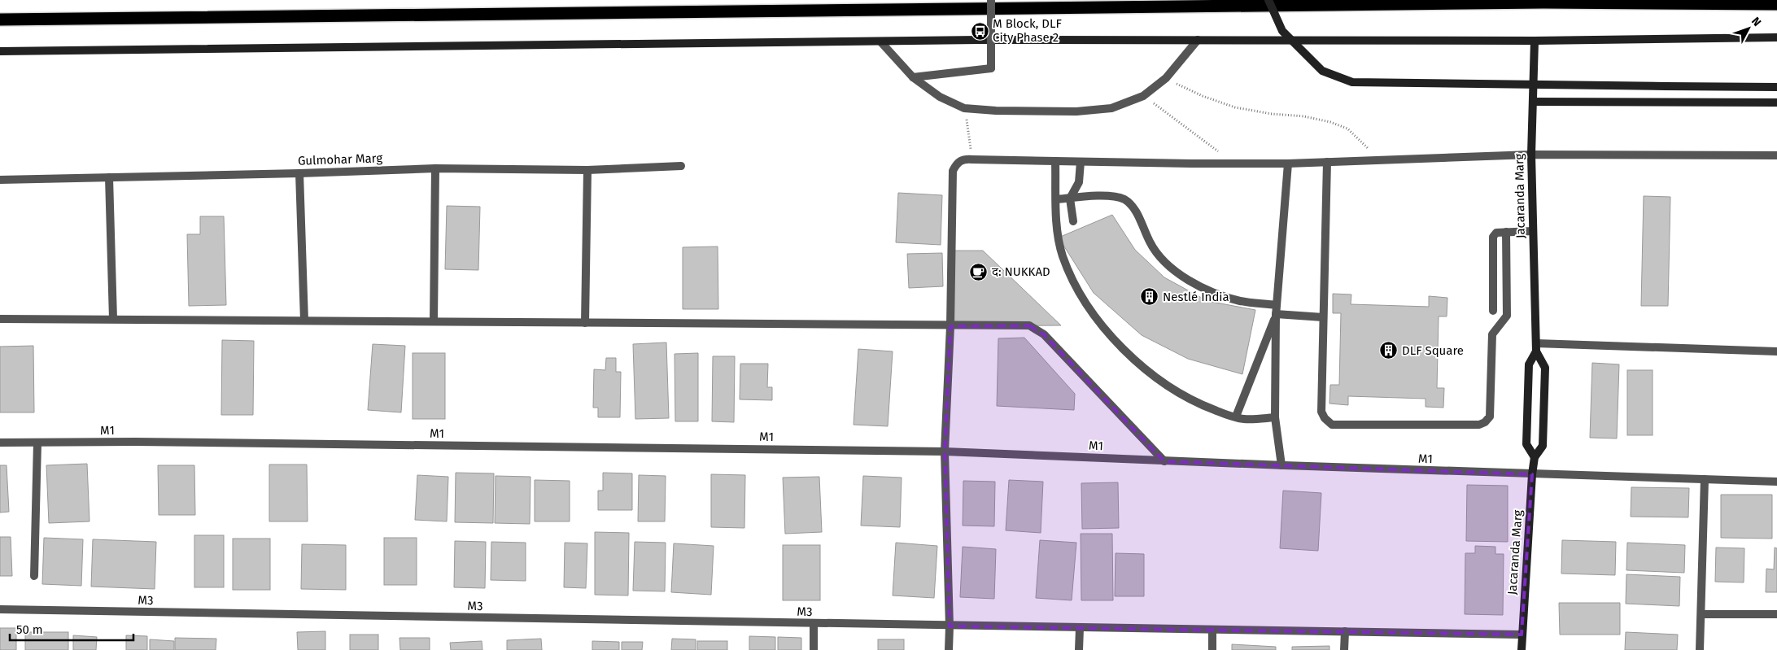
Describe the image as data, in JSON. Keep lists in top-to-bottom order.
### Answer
{
  "streets": {
    "main road": ["Jacaranda Marg"],
    "street": ["Gulmohar Marg", "M1", "M3"]
  },
  "crossings": [
    ["Jacaranda Marg", "M1"],
    ["Jacaranda Marg", "M3"]
  ],
  "places": {
    "bus stop": ["M Block, DLF City Phase 2"],
    "cafe": ["द: NUKKAD"],
    "building": ["Nestlé India", "DLF Square"]
  },
  "scale_bar": "50 m",
  "north": "top right"
}
